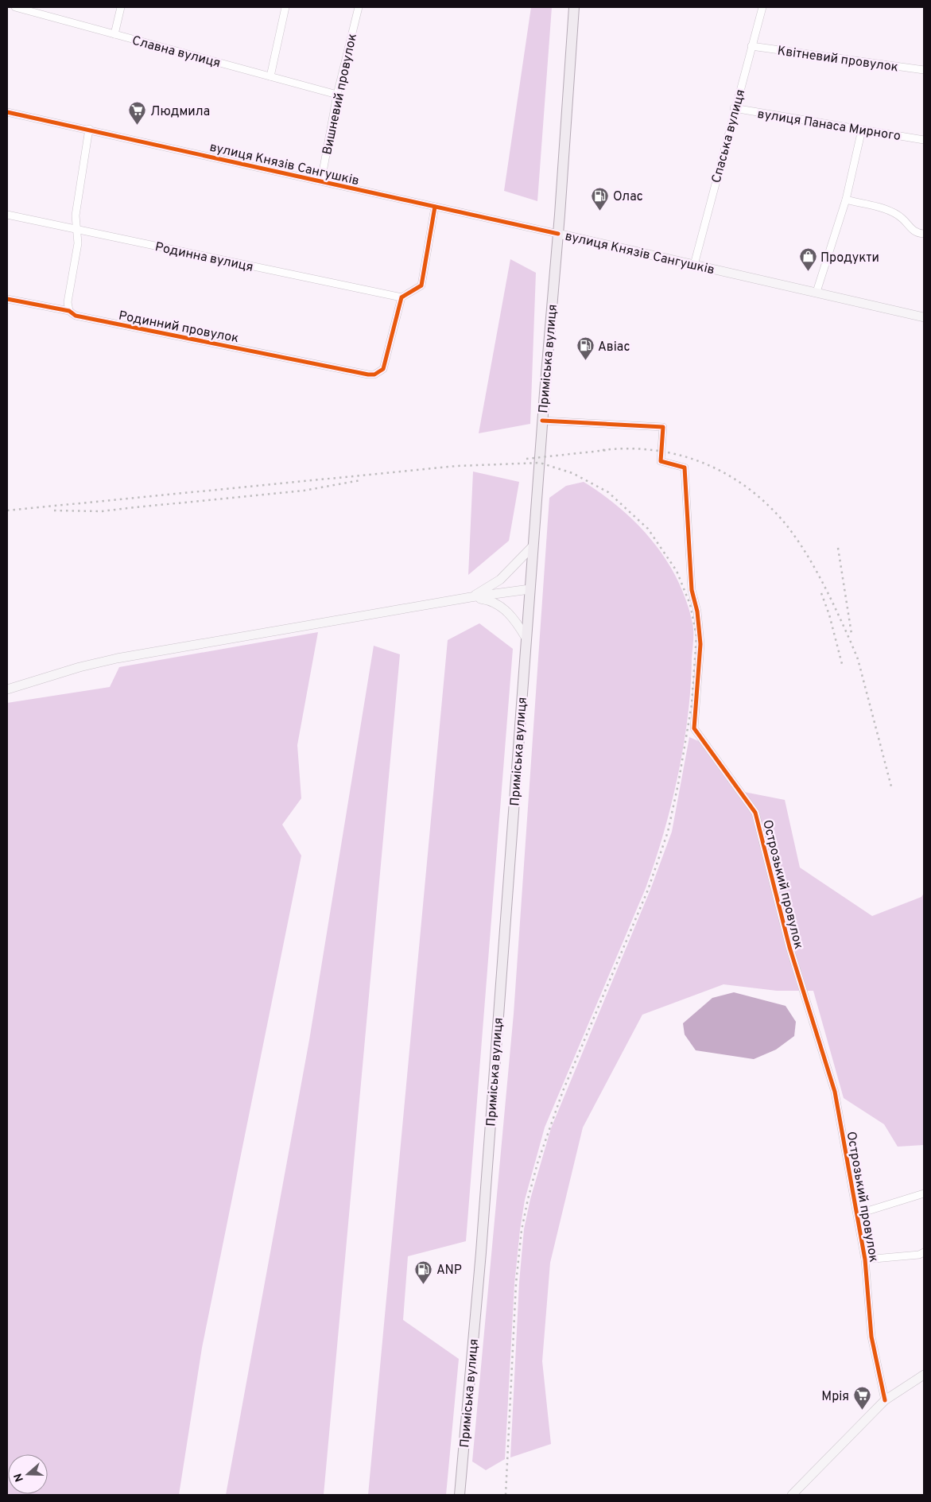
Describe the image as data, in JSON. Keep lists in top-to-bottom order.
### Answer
{
  "streets": {
    "main road": ["вулиця Князів Сангушків", "Приміська вулиця"],
    "street": [
      "Славна вулиця",
      "Квітневий провулок",
      "Вишневий провулок",
      "вулиця Панаса Мирного",
      "Спаська вулиця",
      "Родинна вулиця",
      "Родинний провулок",
      "Острозький провулок"
    ]
  },
  "crossings": [
    ["Славна вулиця", "Вишневий провулок"],
    ["Квітневий провулок", "Спаська вулиця"],
    ["Вишневий провулок", "вулиця Князів Сангушків"],
    ["вулиця Панаса Мирного", "Спаська вулиця"],
    ["Спаська вулиця", "вулиця Князів Сангушків"],
    ["вулиця Князів Сангушків", "Приміська вулиця"],
    ["Родинна вулиця", "Родинний провулок"],
    ["Приміська вулиця", "Острозький провулок"]
  ],
  "places": {
    "supermarket": ["Людмила", "Мрія"],
    "fuel station": ["Олас", "Авіас", "ANP"],
    "shop": ["Продукти"]
  },
  "north": "left"
}
